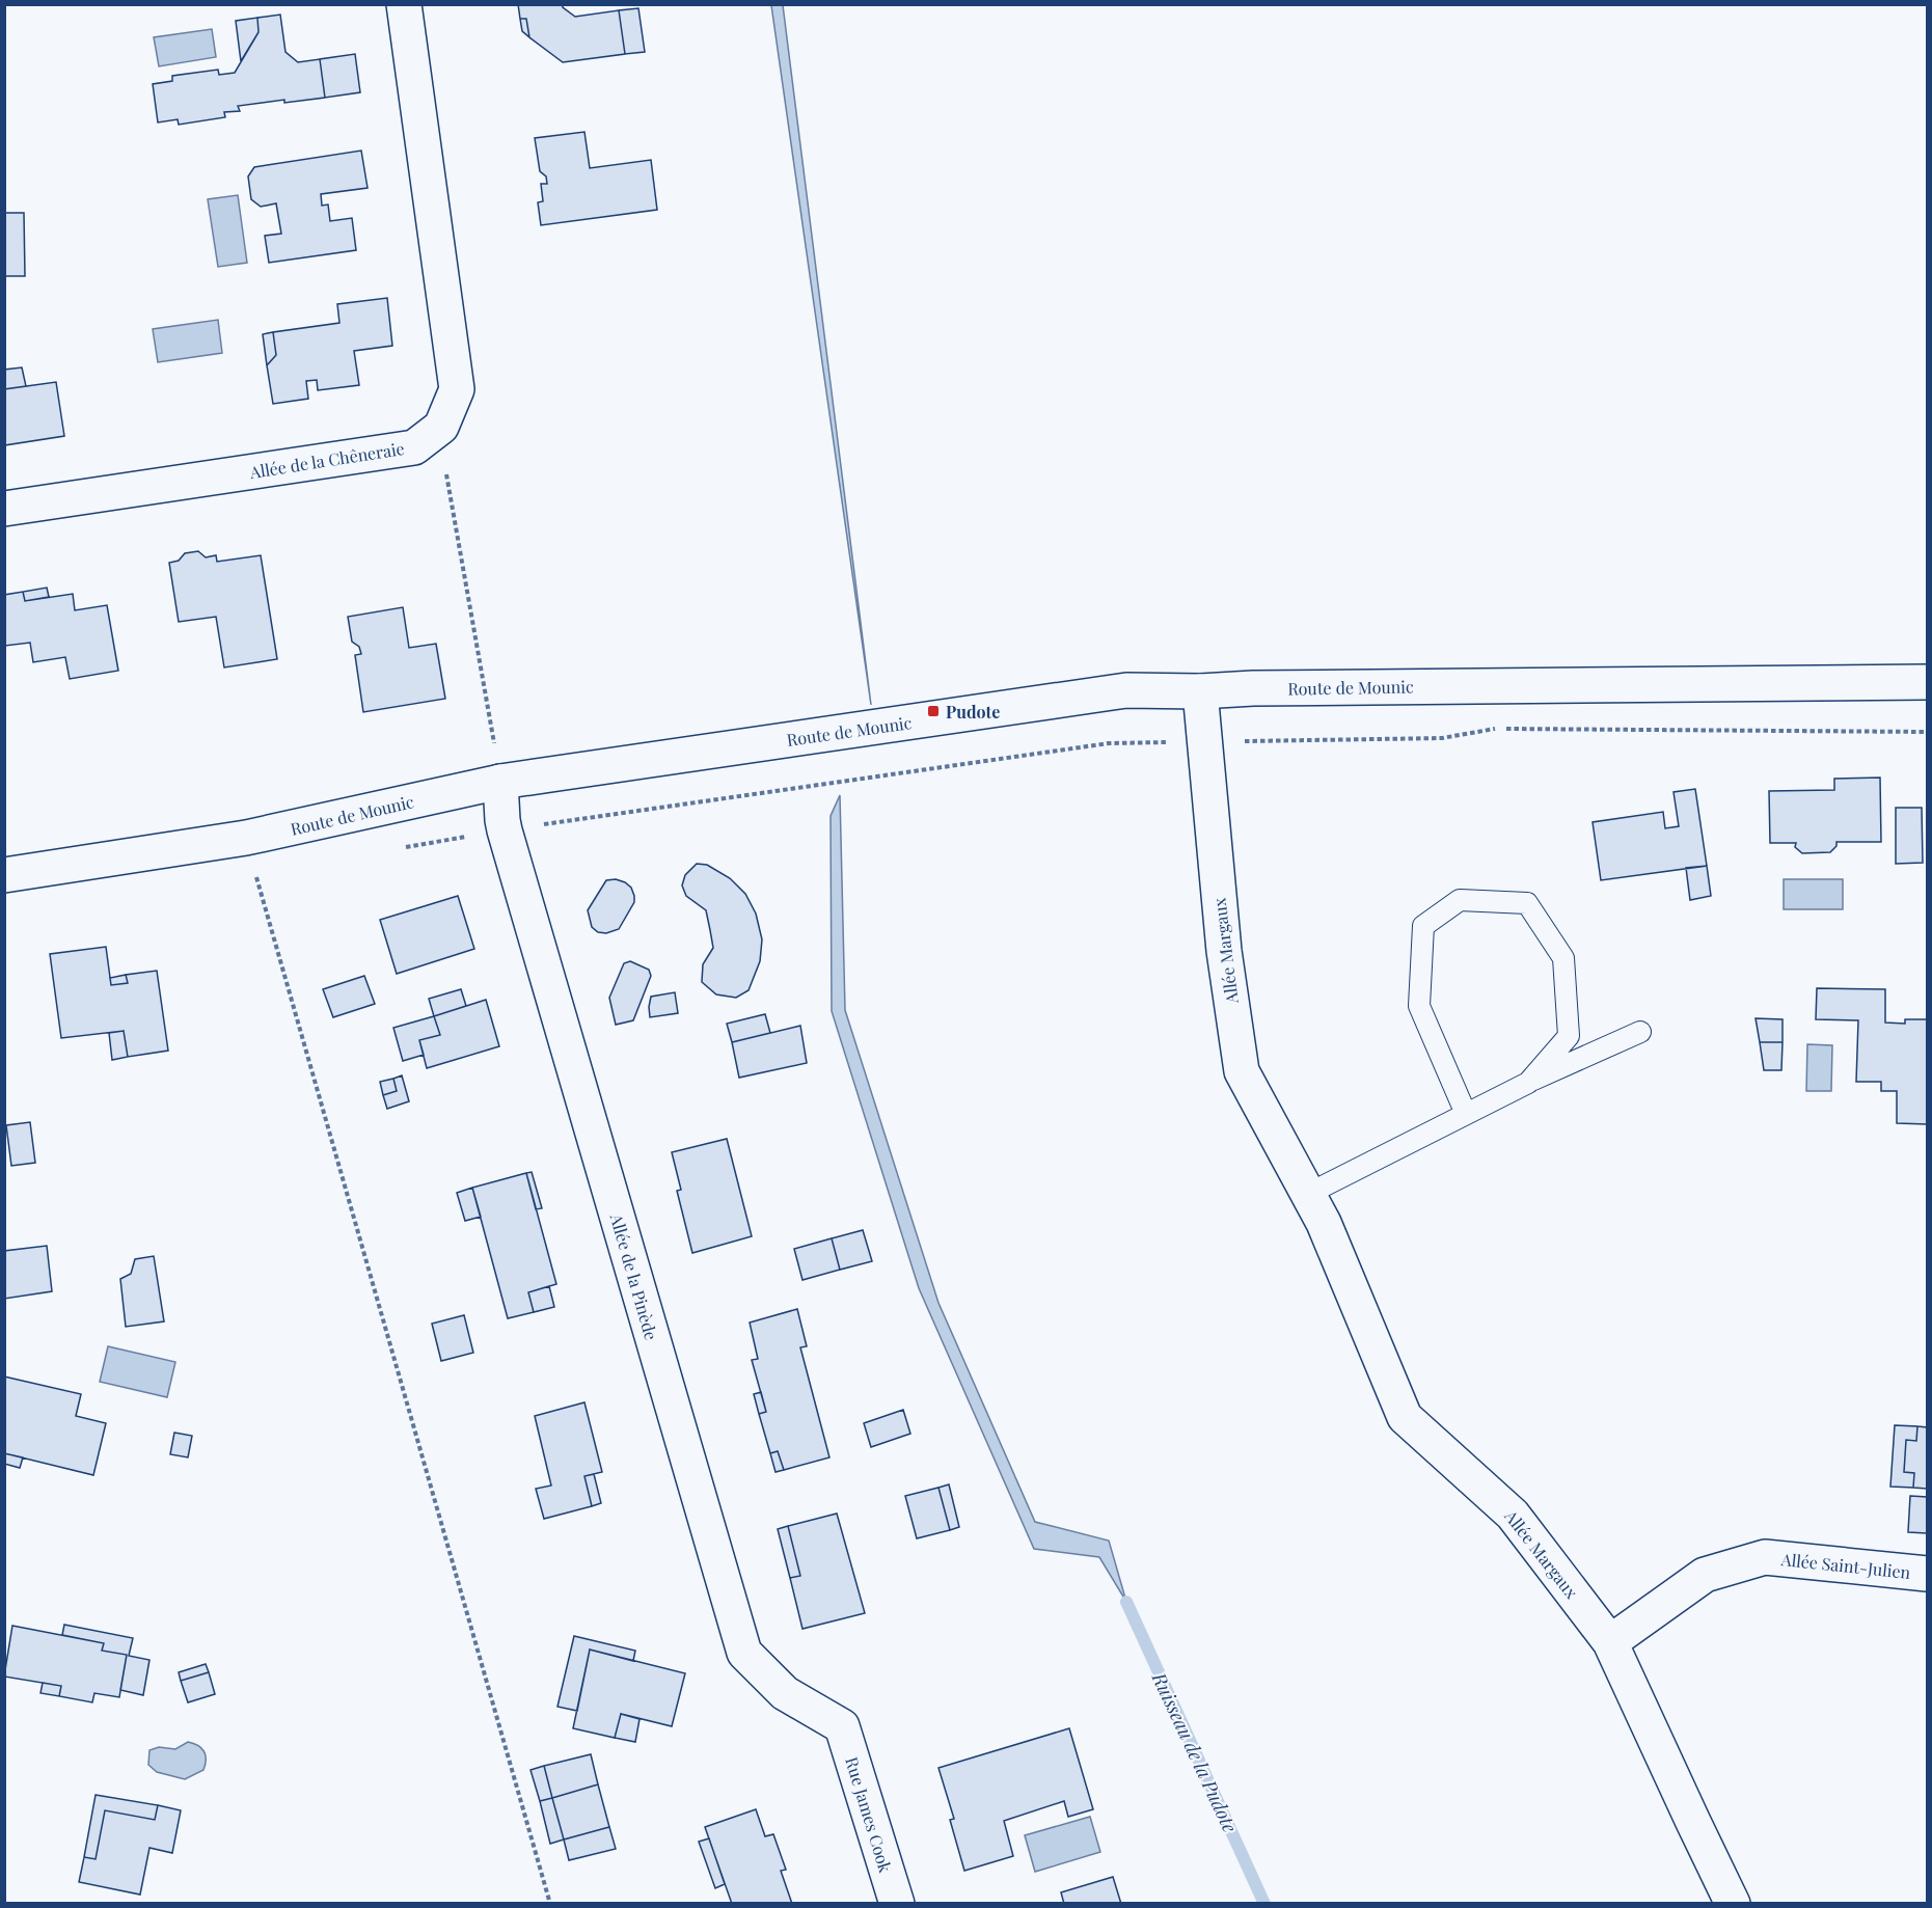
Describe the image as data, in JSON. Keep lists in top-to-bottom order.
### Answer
{
  "streets": {
    "street": [
      "Allée de la Chêneraie",
      "Route de Mounic",
      "Allée Margaux",
      "Allée de la Pinède",
      "Allée Saint-Julien",
      "Rue James Cook"
    ]
  },
  "crossings": [
    ["Route de Mounic", "Allée Margaux"],
    ["Route de Mounic", "Allée de la Pinède"],
    ["Allée Margaux", "Allée Saint-Julien"],
    ["Allée de la Pinède", "Rue James Cook"]
  ],
  "water": ["Ruisseau de la Pudote"],
  "places": {
    "transit": ["Pudote"]
  }
}
